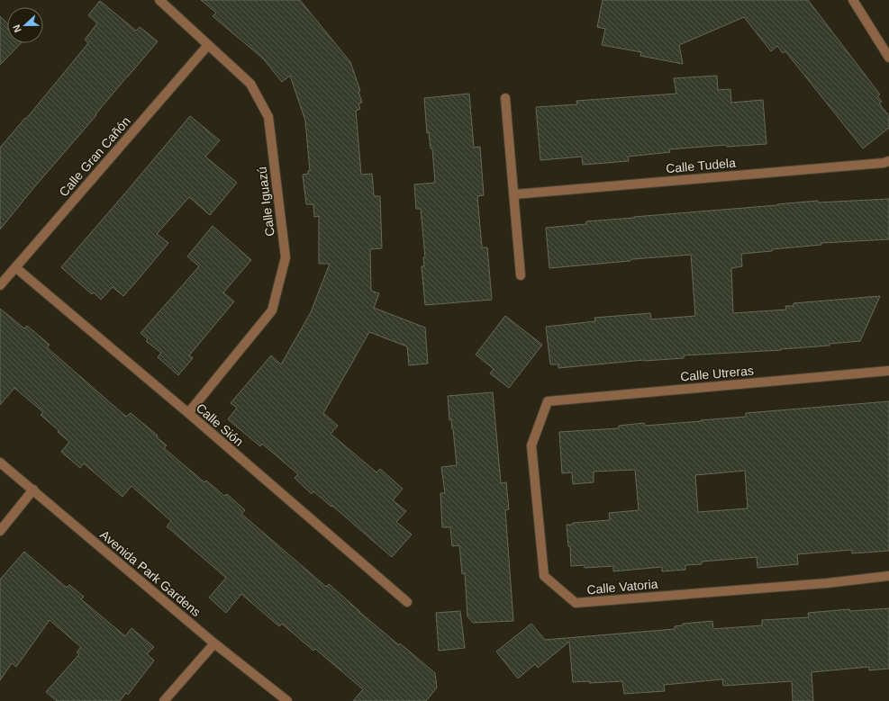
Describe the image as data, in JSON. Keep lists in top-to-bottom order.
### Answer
{
  "streets": {
    "street": [
      "Calle Gran Cañón",
      "Calle Tudela",
      "Calle Iguazú",
      "Calle Utreras",
      "Calle Sión",
      "Avenida Park Gardens",
      "Calle Vatoria"
    ]
  },
  "crossings": [
    ["Calle Gran Cañón", "Calle Iguazú"],
    ["Calle Gran Cañón", "Calle Sión"],
    ["Calle Iguazú", "Calle Sión"],
    ["Calle Utreras", "Calle Vatoria"]
  ],
  "north": "left"
}
